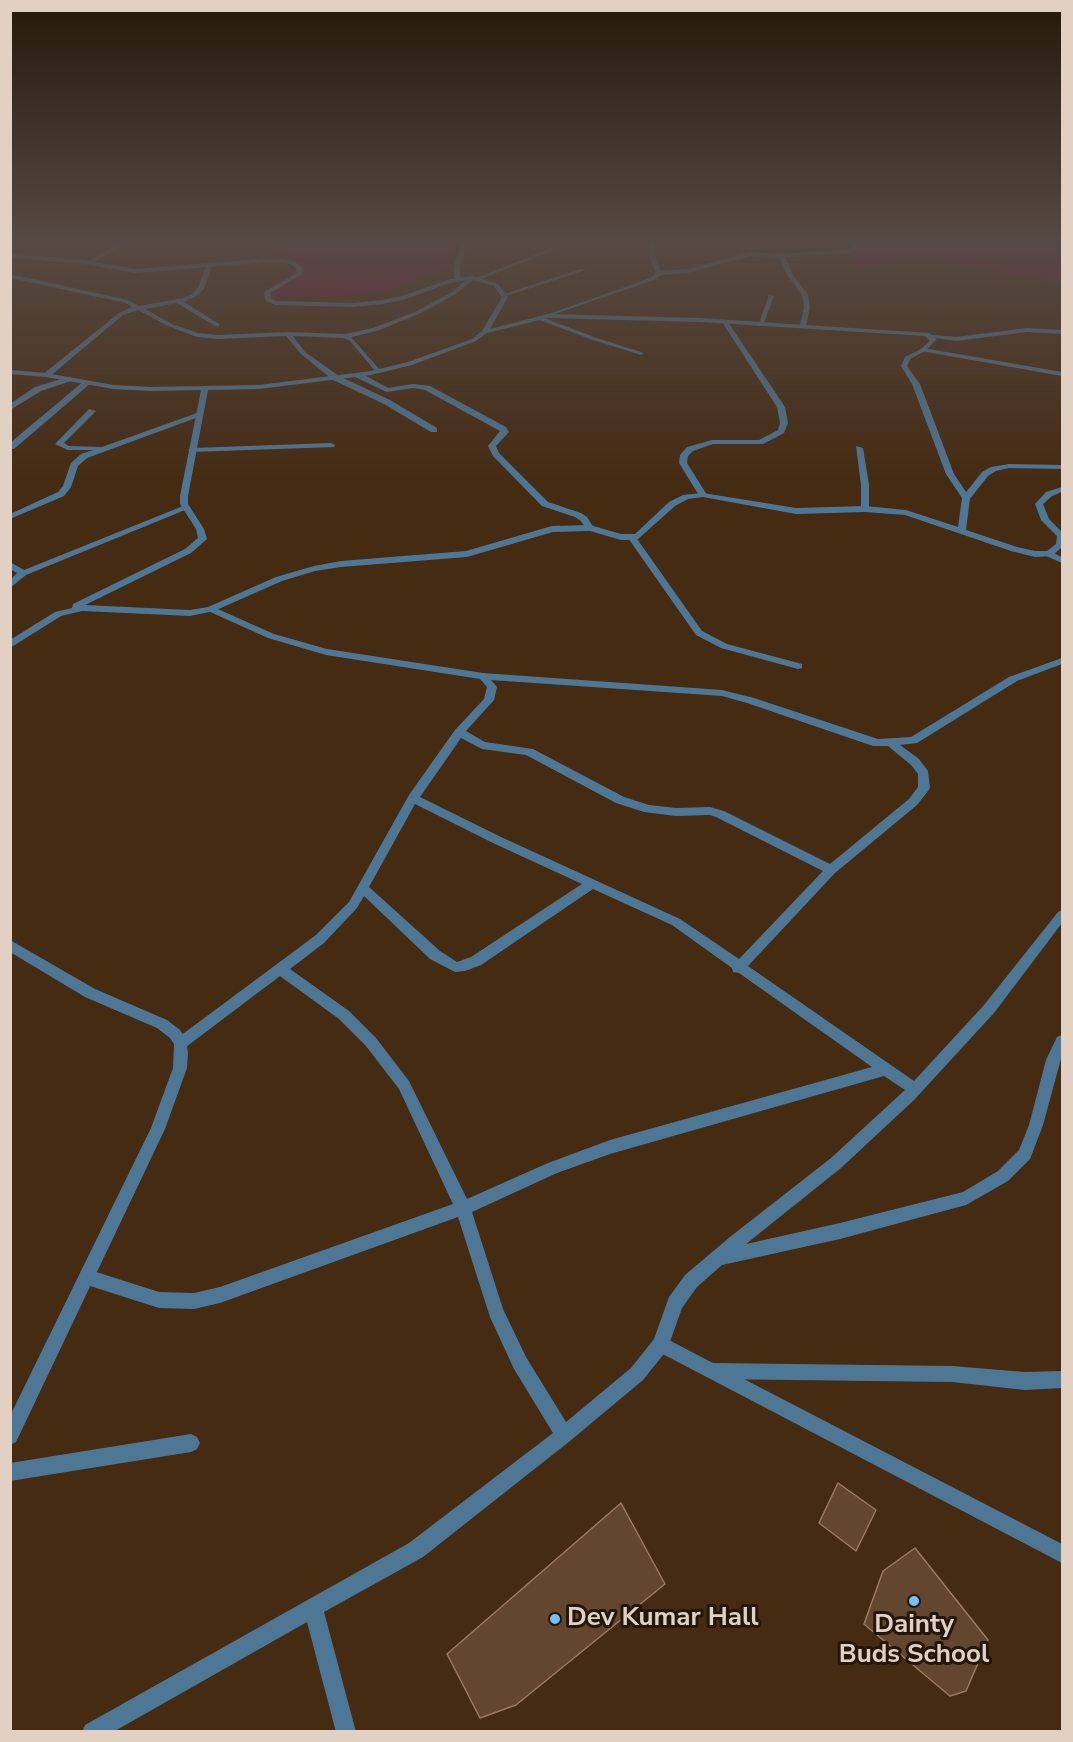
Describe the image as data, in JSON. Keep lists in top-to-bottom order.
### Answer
{
  "places": ["Dainty Buds School", "Dev Kumar Hall"]
}
